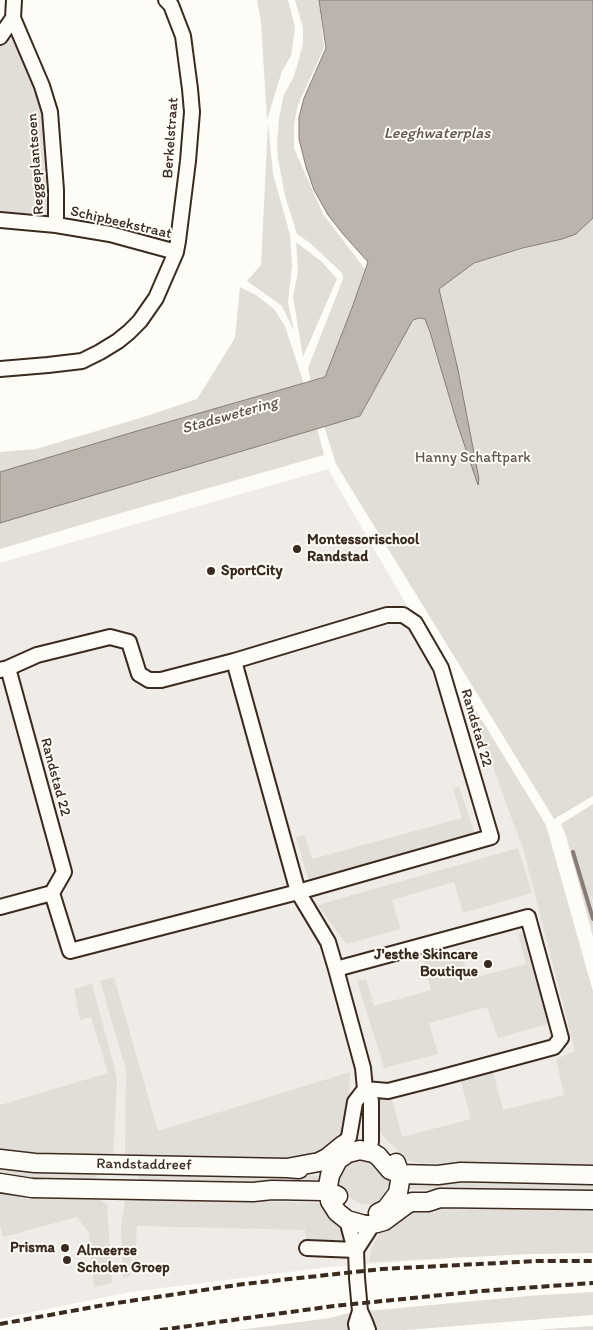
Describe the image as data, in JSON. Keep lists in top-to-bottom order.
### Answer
{
  "streets": {
    "main road": ["Randstaddreef"],
    "street": [
      "Berkelstraat",
      "Reggeplantsoen",
      "Schipbeekstraat",
      "Randstad 22"
    ]
  },
  "crossings": [
    ["Berkelstraat", "Schipbeekstraat"],
    ["Reggeplantsoen", "Schipbeekstraat"]
  ],
  "water": ["Leeghwaterplas", "Stadswetering"],
  "parks": ["Hanny Schaftpark"],
  "places": [
    "Montessorischool Randstad",
    "SportCity",
    "J'esthe Skincare Boutique",
    "Prisma",
    "Almeerse Scholen Groep"
  ]
}
